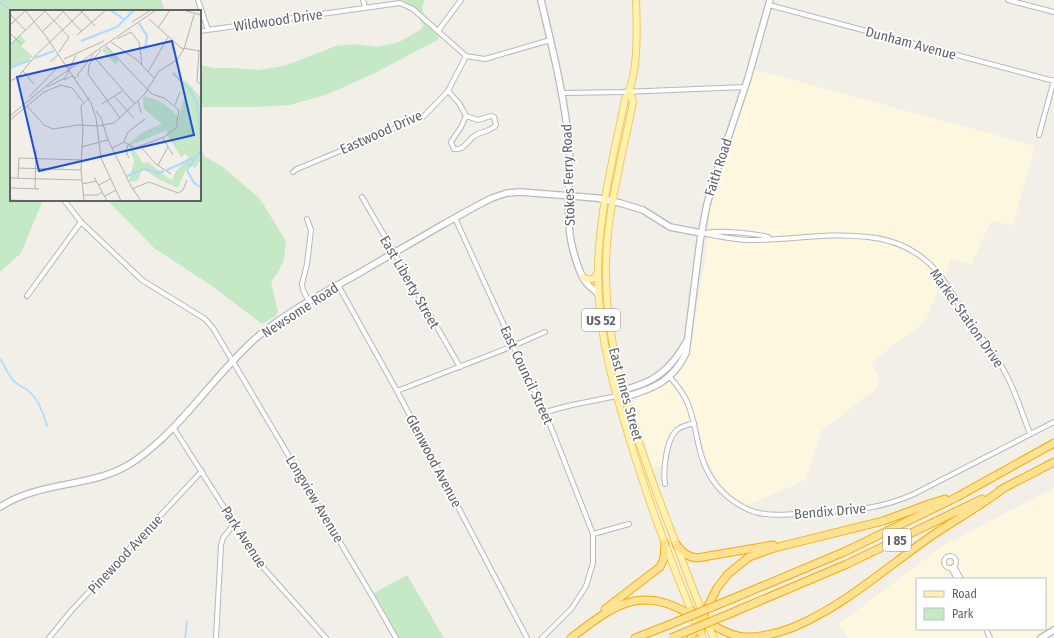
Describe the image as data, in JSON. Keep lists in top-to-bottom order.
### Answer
{
  "streets": {
    "highway": ["US 52", "I 85"],
    "main road": ["East Innes Street"],
    "street": [
      "Wildwood Drive",
      "Dunham Avenue",
      "Eastwood Drive",
      "Faith Road",
      "Stokes Ferry Road",
      "East Liberty Street",
      "Newsome Road",
      "Market Station Drive",
      "East Council Street",
      "Glenwood Avenue",
      "Longview Avenue",
      "Bendix Drive",
      "Park Avenue",
      "Pinewood Avenue"
    ]
  },
  "crossings": [
    ["Wildwood Drive", "Eastwood Drive"],
    ["Dunham Avenue", "Faith Road"],
    ["Faith Road", "Market Station Drive"],
    ["Faith Road", "East Council Street"],
    ["Faith Road", "East Innes Street"],
    ["Faith Road", "Bendix Drive"],
    ["Stokes Ferry Road", "Newsome Road"],
    ["Stokes Ferry Road", "East Innes Street"],
    ["East Liberty Street", "Newsome Road"],
    ["Newsome Road", "Market Station Drive"],
    ["Newsome Road", "East Council Street"],
    ["Newsome Road", "East Innes Street"],
    ["Newsome Road", "Glenwood Avenue"],
    ["Newsome Road", "Longview Avenue"],
    ["Newsome Road", "Park Avenue"],
    ["Market Station Drive", "East Innes Street"],
    ["Market Station Drive", "Bendix Drive"],
    ["US 52", "East Innes Street"],
    ["Park Avenue", "Pinewood Avenue"]
  ],
  "legend": ["Road", "Park"]
}
